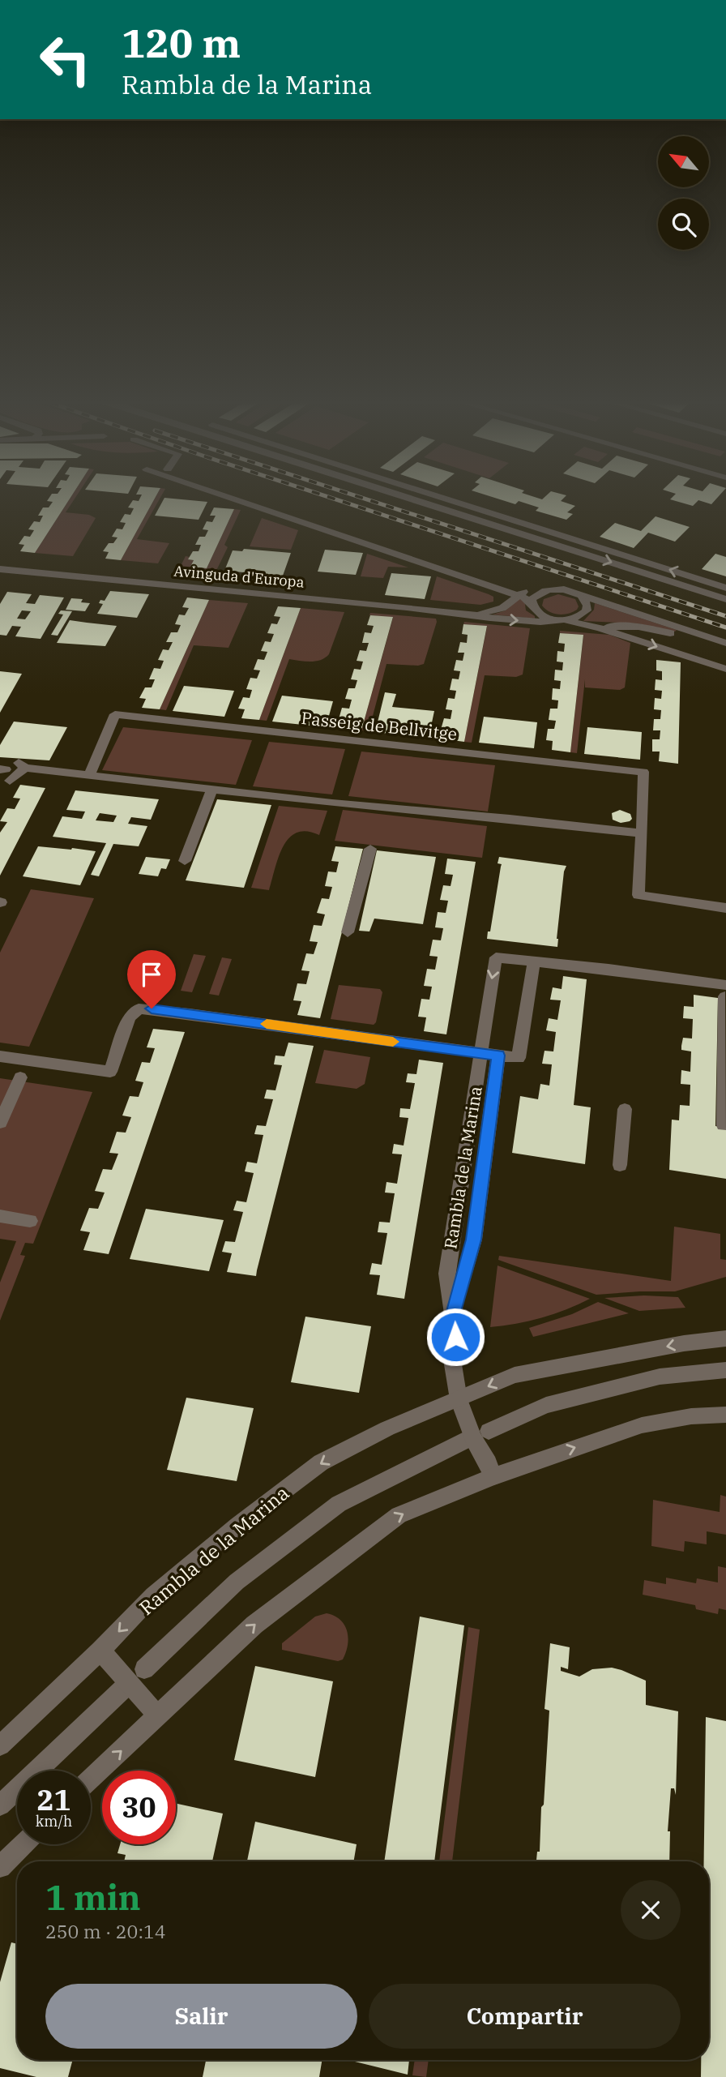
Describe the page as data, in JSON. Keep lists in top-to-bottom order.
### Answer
{
  "streets": {
    "street": ["Avinguda d'Europa", "Passeig de Bellvitge", "Rambla de la Marina"]
  },
  "north": "top left",
  "page": {
    "turn": ["120 m", "Rambla de la Marina"],
    "speed": "21 km/h",
    "limit": "30",
    "heading": ["1 min", "250 m · 20:14"],
    "buttons": ["Salir", "Compartir"]
  }
}
